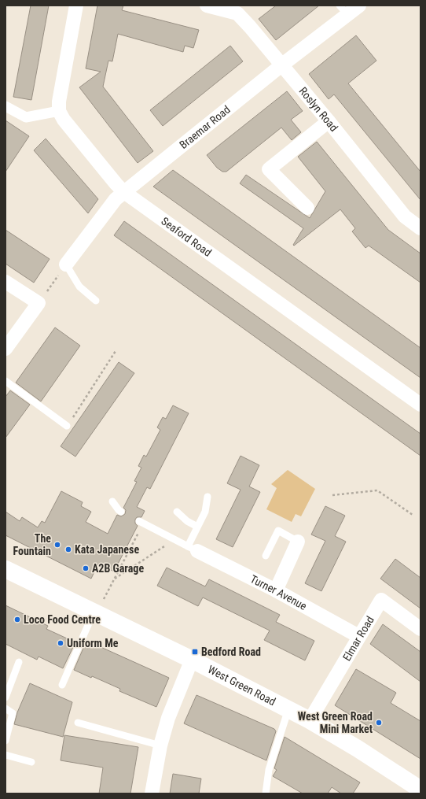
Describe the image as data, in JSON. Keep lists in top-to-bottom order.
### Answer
{
  "streets": {
    "main road": ["West Green Road"],
    "street": [
      "Roslyn Road",
      "Braemar Road",
      "Seaford Road",
      "Turner Avenue",
      "Elmar Road"
    ]
  },
  "crossings": [
    ["Roslyn Road", "Braemar Road"],
    ["Braemar Road", "Seaford Road"],
    ["Turner Avenue", "Elmar Road"],
    ["Elmar Road", "West Green Road"]
  ],
  "places": {
    "other": [
      "The Fountain",
      "Kata Japanese",
      "A2B Garage",
      "Loco Food Centre",
      "Uniform Me",
      "West Green Road Mini Market"
    ],
    "transit": ["Bedford Road"]
  }
}
